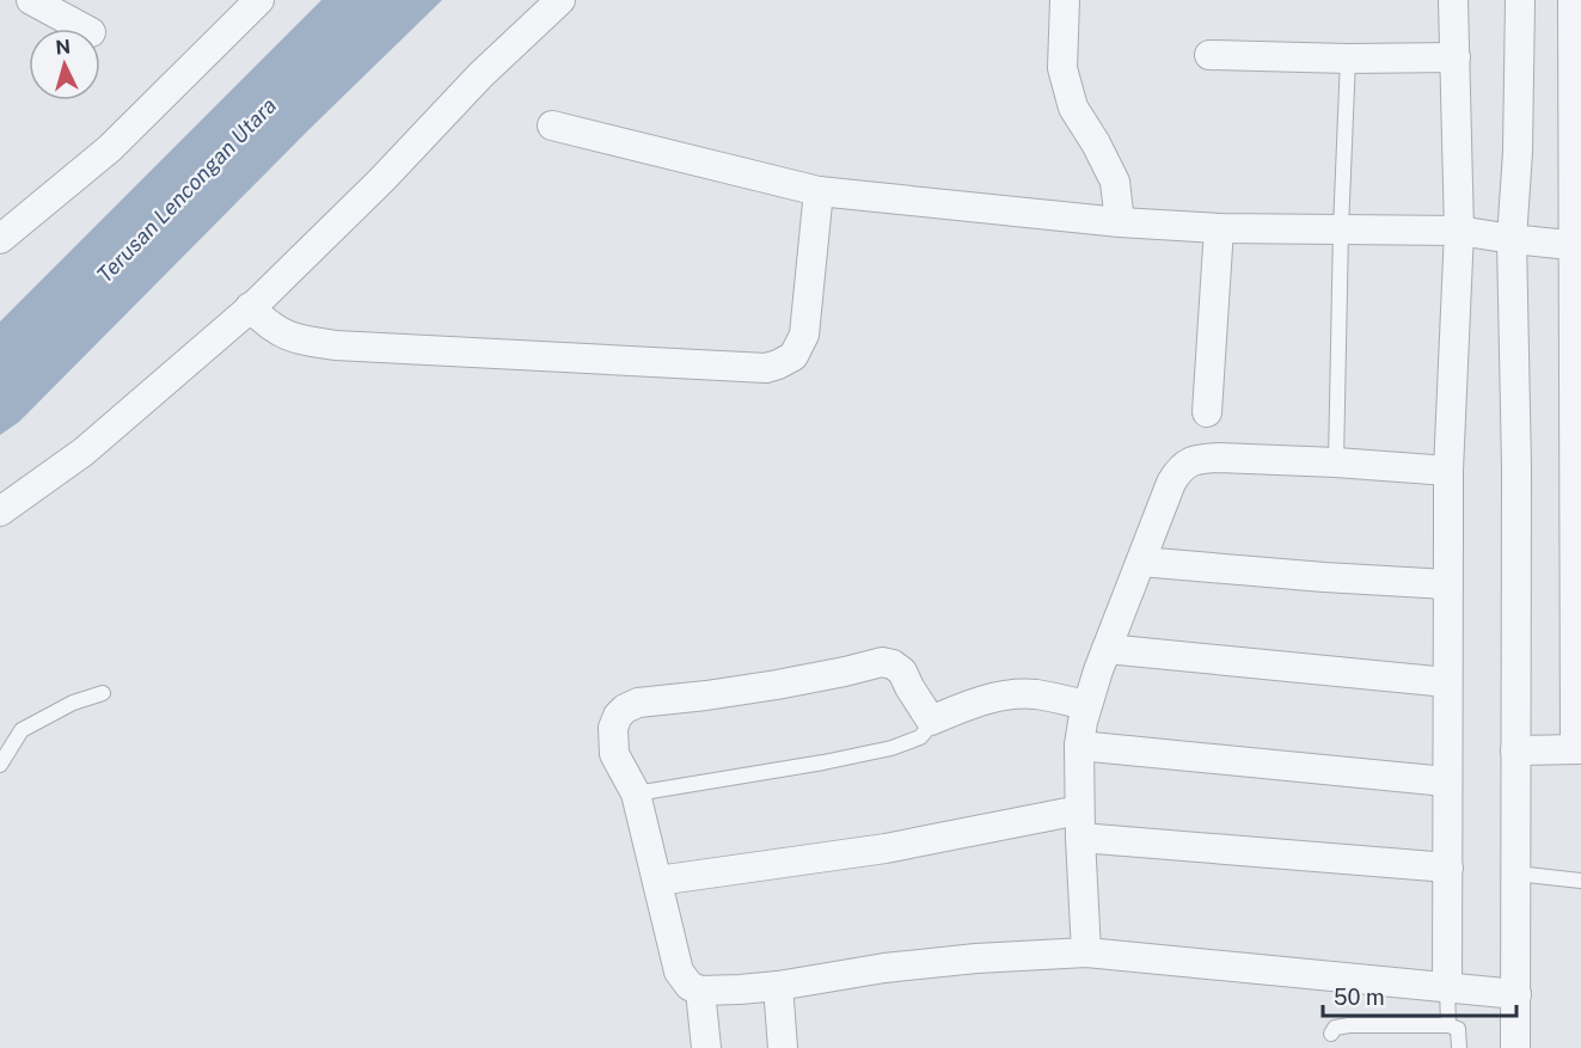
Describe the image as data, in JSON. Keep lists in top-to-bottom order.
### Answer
{
  "water": ["Terusan Lencongan Utara"],
  "scale_bar": "50 m",
  "north": "top"
}
